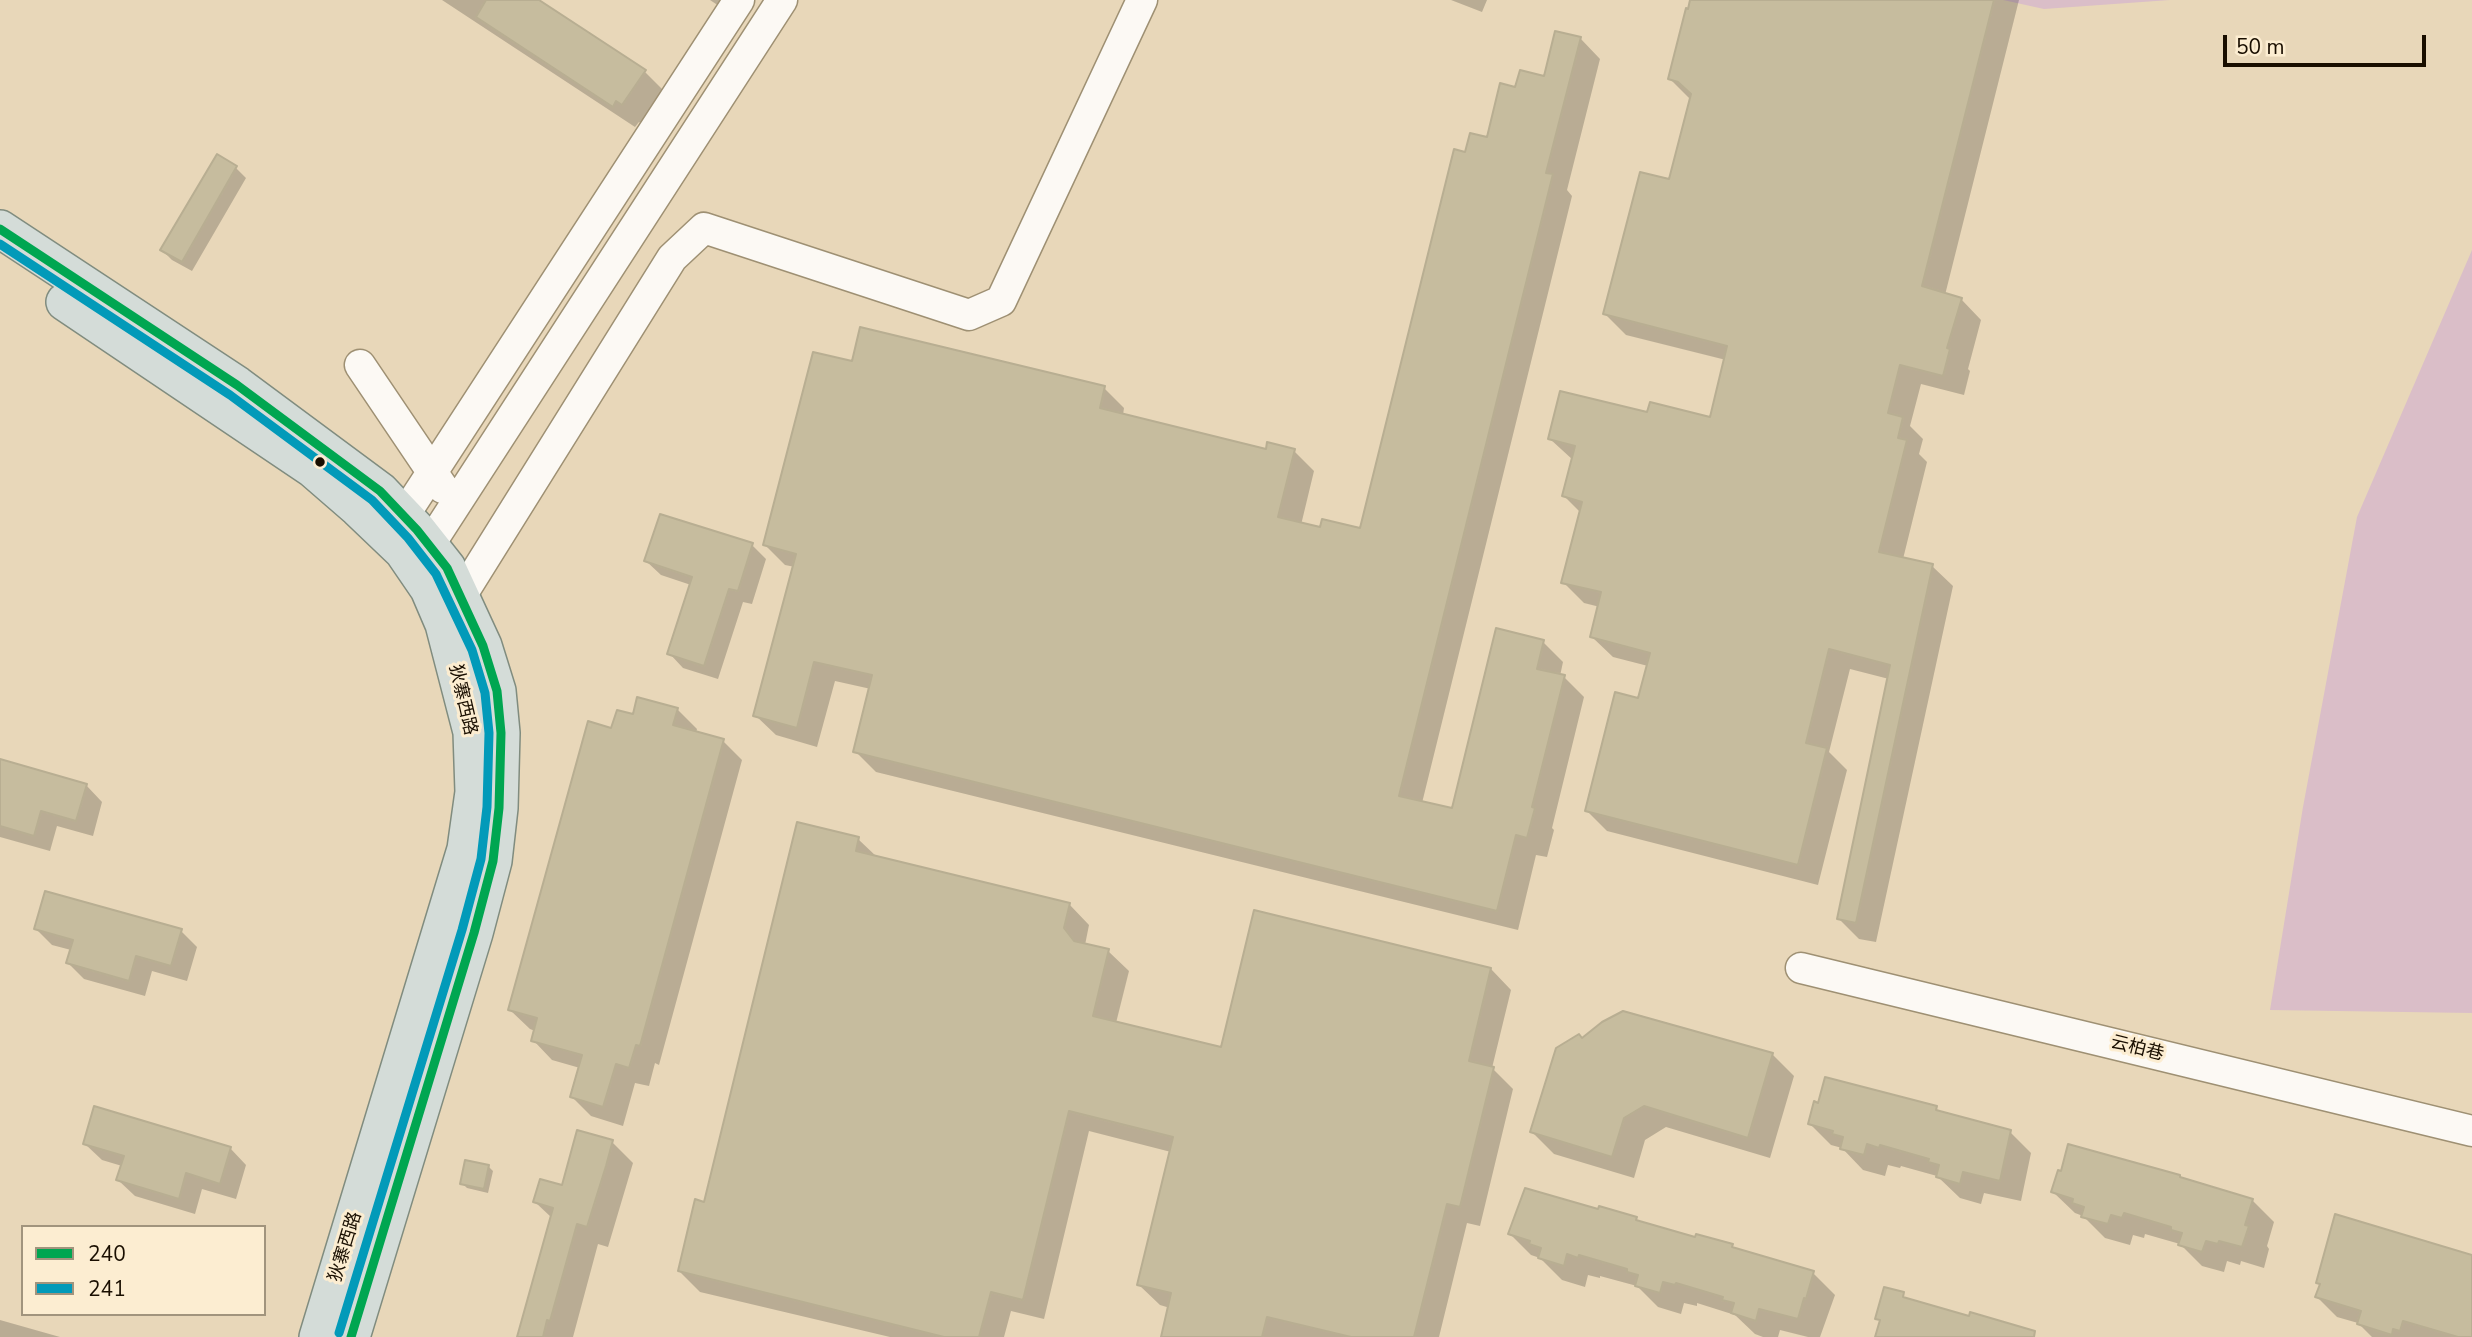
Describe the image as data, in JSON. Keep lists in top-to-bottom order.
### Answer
{
  "streets": {
    "main road": ["狄寨西路"],
    "street": ["云柏巷"]
  },
  "lines": ["transit line 240", "transit line 241"],
  "legend": ["240", "241"],
  "scale_bar": "50 m"
}
